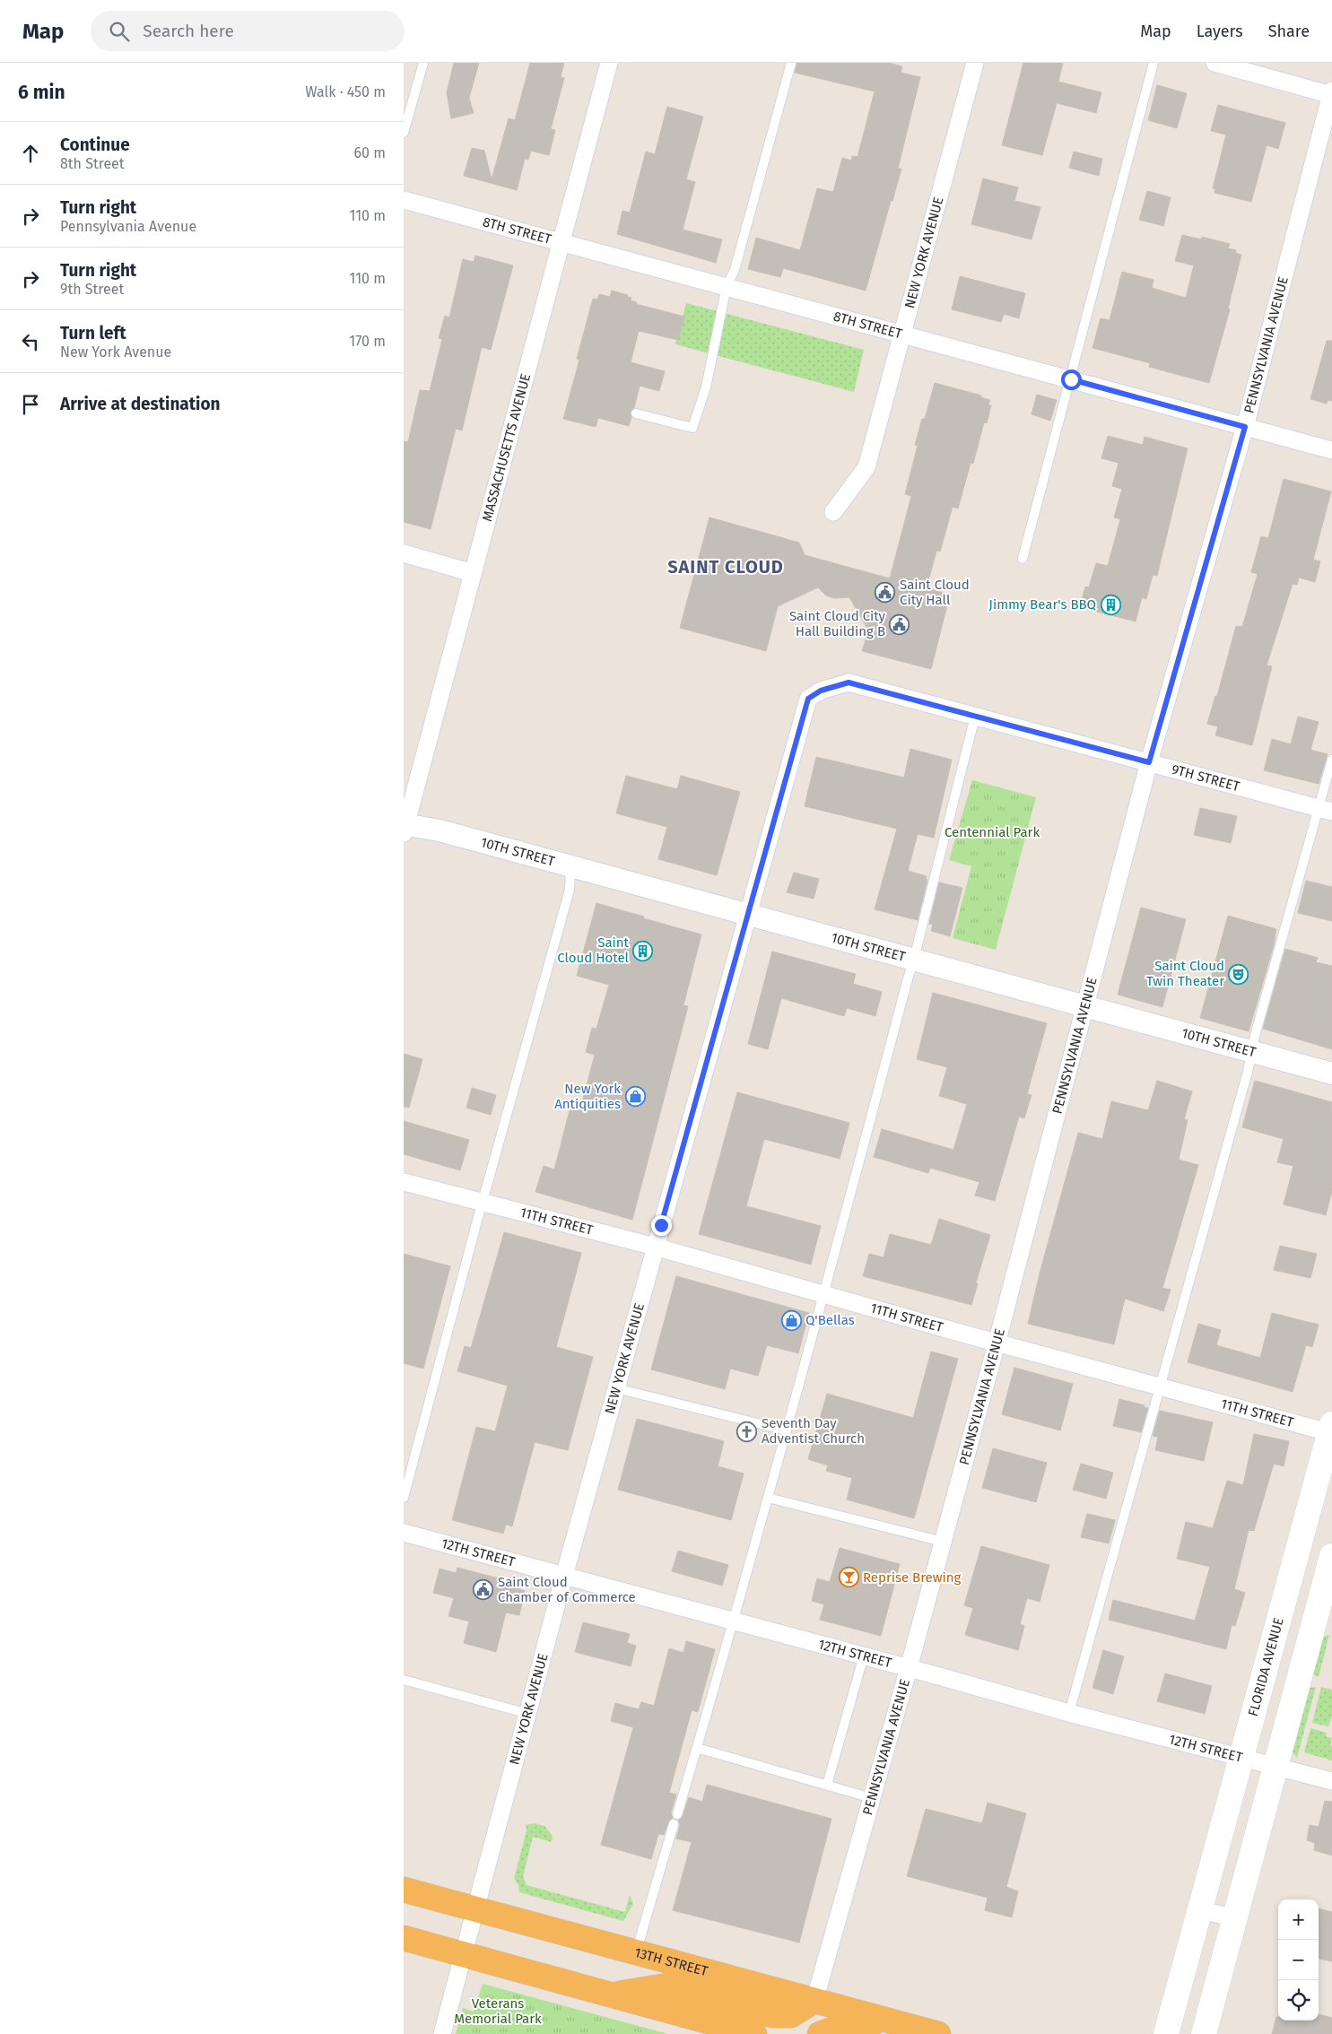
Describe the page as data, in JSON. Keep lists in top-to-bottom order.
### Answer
{
  "streets": {
    "highway": ["13TH STREET"],
    "main road": ["FLORIDA AVENUE"],
    "street": [
      "8TH STREET",
      "NEW YORK AVENUE",
      "PENNSYLVANIA AVENUE",
      "MASSACHUSETTS AVENUE",
      "9TH STREET",
      "10TH STREET",
      "11TH STREET",
      "12TH STREET"
    ]
  },
  "crossings": [
    ["8TH STREET", "NEW YORK AVENUE"],
    ["8TH STREET", "PENNSYLVANIA AVENUE"],
    ["8TH STREET", "MASSACHUSETTS AVENUE"],
    ["NEW YORK AVENUE", "9TH STREET"],
    ["NEW YORK AVENUE", "10TH STREET"],
    ["NEW YORK AVENUE", "11TH STREET"],
    ["NEW YORK AVENUE", "12TH STREET"],
    ["NEW YORK AVENUE", "13TH STREET"],
    ["PENNSYLVANIA AVENUE", "9TH STREET"],
    ["PENNSYLVANIA AVENUE", "10TH STREET"],
    ["PENNSYLVANIA AVENUE", "11TH STREET"],
    ["PENNSYLVANIA AVENUE", "12TH STREET"],
    ["PENNSYLVANIA AVENUE", "13TH STREET"],
    ["MASSACHUSETTS AVENUE", "10TH STREET"],
    ["11TH STREET", "FLORIDA AVENUE"],
    ["12TH STREET", "FLORIDA AVENUE"]
  ],
  "districts": ["SAINT CLOUD"],
  "parks": ["Centennial Park", "Veterans Memorial Park"],
  "places": {
    "public building": ["Saint Cloud City Hall", "Saint Cloud City Hall Building B", "Saint Cloud Chamber of Commerce"],
    "building": ["Jimmy Bear's BBQ", "Saint Cloud Hotel"],
    "theatre": ["Saint Cloud Twin Theater"],
    "shop": ["New York Antiquities", "Q'Bellas"],
    "church": ["Seventh Day Adventist Church"],
    "bar": ["Reprise Brewing"]
  },
  "page": {
    "header": "Map",
    "search": "Search here",
    "nav": ["Map", "Layers", "Share"],
    "heading": ["6 min", "Walk · 450 m"],
    "list": [
      ["Continue", "8th Street", "60 m"],
      ["Turn right", "Pennsylvania Avenue", "110 m"],
      ["Turn right", "9th Street", "110 m"],
      ["Turn left", "New York Avenue", "170 m"],
      "Arrive at destination"
    ],
    "map_buttons": ["+", "−"]
  }
}
